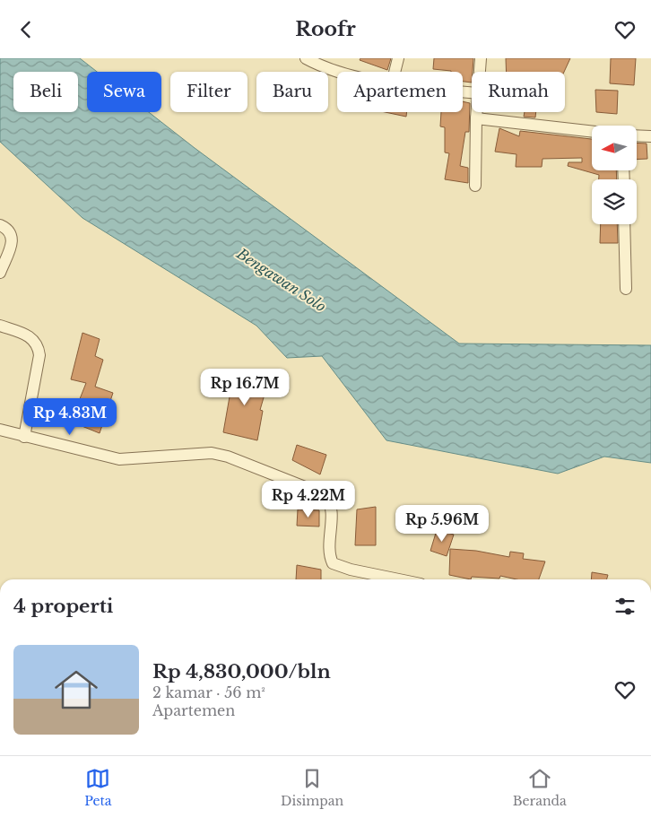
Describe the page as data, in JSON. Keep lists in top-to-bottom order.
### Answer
{
  "water": ["Bengawan Solo"],
  "north": "left",
  "page": {
    "header": "Roofr",
    "chip": [
      "Beli",
      "Sewa",
      "Filter",
      "Baru",
      "Apartemen",
      "Rumah"
    ],
    "price": [
      "Rp 16.7M",
      "Rp 4.83M",
      "Rp 4.22M",
      "Rp 5.96M"
    ],
    "heading": "4 properti",
    "list": [
      {
        "name": "Rp 4,830,000/bln",
        "note": "2 kamar · 56 m² · Apartemen"
      }
    ],
    "tabs": ["Peta", "Disimpan", "Beranda"]
  }
}
